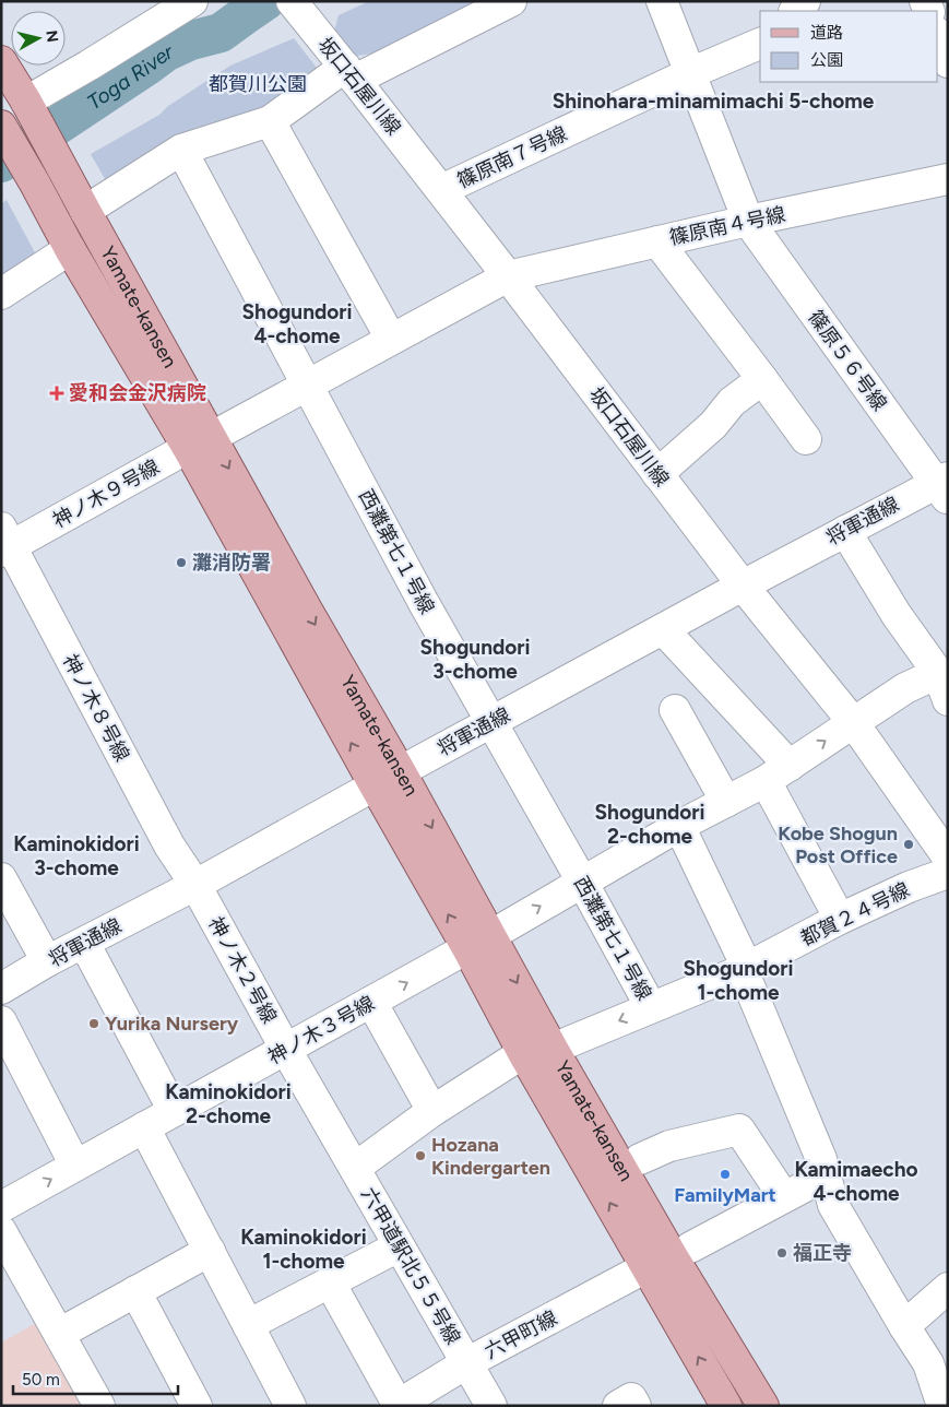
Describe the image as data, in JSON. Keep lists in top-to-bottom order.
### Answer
{
  "streets": {
    "main road": ["Yamate-kansen"],
    "street": [
      "坂口石屋川線",
      "篠原南７号線",
      "篠原南４号線",
      "篠原５６号線",
      "神ノ木９号線",
      "将軍通線",
      "西灘第七１号線",
      "神ノ木８号線",
      "都賀２４号線",
      "神ノ木２号線",
      "神ノ木３号線",
      "六甲道駅北５５号線",
      "六甲町線"
    ]
  },
  "crossings": [
    ["坂口石屋川線", "篠原南７号線"],
    ["坂口石屋川線", "篠原南４号線"],
    ["坂口石屋川線", "将軍通線"],
    ["坂口石屋川線", "神ノ木３号線"],
    ["篠原南７号線", "篠原５６号線"],
    ["篠原南４号線", "篠原５６号線"],
    ["篠原南４号線", "神ノ木９号線"],
    ["Yamate-kansen", "神ノ木９号線"],
    ["Yamate-kansen", "将軍通線"],
    ["Yamate-kansen", "都賀２４号線"],
    ["Yamate-kansen", "神ノ木３号線"],
    ["Yamate-kansen", "六甲町線"],
    ["篠原５６号線", "将軍通線"],
    ["神ノ木９号線", "西灘第七１号線"],
    ["神ノ木９号線", "神ノ木８号線"],
    ["将軍通線", "西灘第七１号線"],
    ["将軍通線", "神ノ木８号線"],
    ["将軍通線", "神ノ木２号線"],
    ["西灘第七１号線", "都賀２４号線"],
    ["西灘第七１号線", "神ノ木３号線"],
    ["神ノ木８号線", "神ノ木２号線"],
    ["神ノ木２号線", "神ノ木３号線"],
    ["神ノ木２号線", "六甲道駅北５５号線"],
    ["六甲道駅北５５号線", "六甲町線"]
  ],
  "districts": [
    "Shinohara-minamimachi 5-chome",
    "Shogundori 4-chome",
    "Shogundori 3-chome",
    "Shogundori 2-chome",
    "Kaminokidori 3-chome",
    "Shogundori 1-chome",
    "Kaminokidori 2-chome",
    "Kamimaecho 4-chome",
    "Kaminokidori 1-chome"
  ],
  "water": ["Toga River"],
  "parks": ["都賀川公園"],
  "places": {
    "health": ["愛和会金沢病院"],
    "other": [
      "灘消防署",
      "Kobe Shogun Post Office",
      "Yurika Nursery",
      "Hozana Kindergarten",
      "FamilyMart",
      "福正寺"
    ]
  },
  "legend": ["道路", "公園"],
  "scale_bar": "50 m",
  "north": "right"
}
